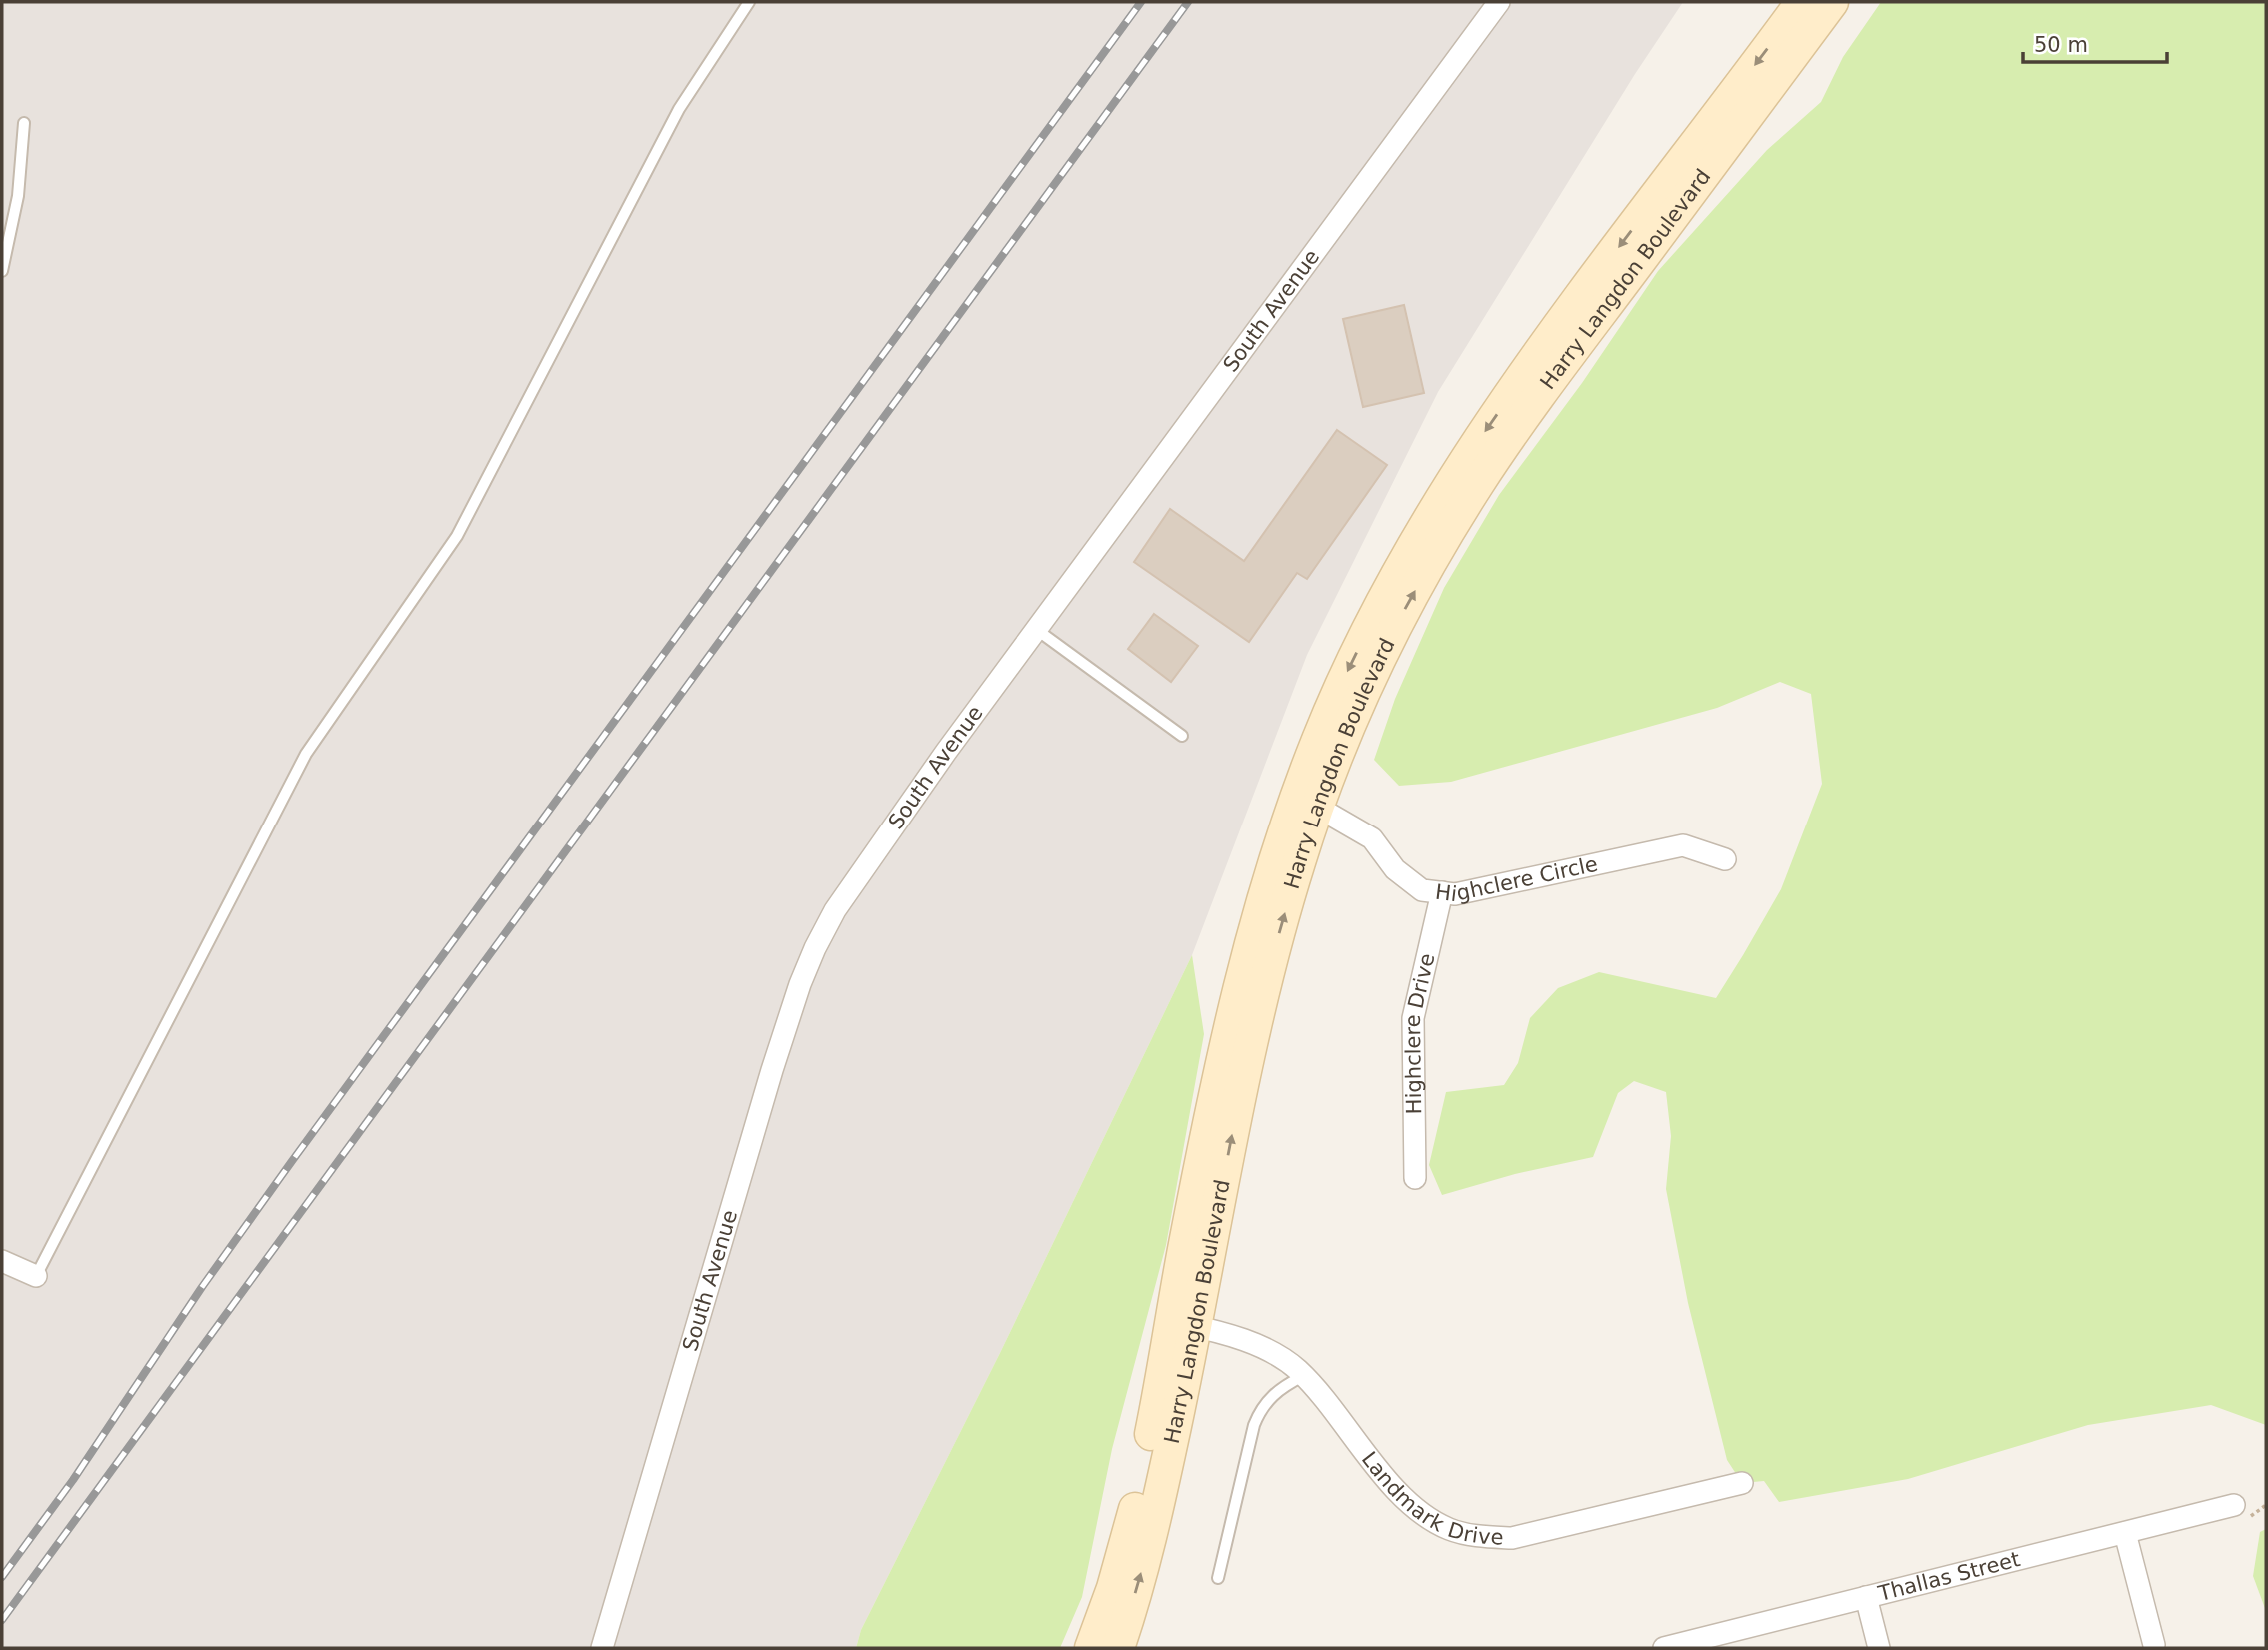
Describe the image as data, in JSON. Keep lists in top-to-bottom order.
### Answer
{
  "streets": {
    "main road": ["Harry Langdon Boulevard"],
    "street": [
      "South Avenue",
      "Highclere Circle",
      "Highclere Drive",
      "Landmark Drive",
      "Thallas Street"
    ]
  },
  "crossings": [
    ["Harry Langdon Boulevard", "Highclere Circle"],
    ["Harry Langdon Boulevard", "Landmark Drive"],
    ["Highclere Circle", "Highclere Drive"]
  ],
  "scale_bar": "50 m"
}
